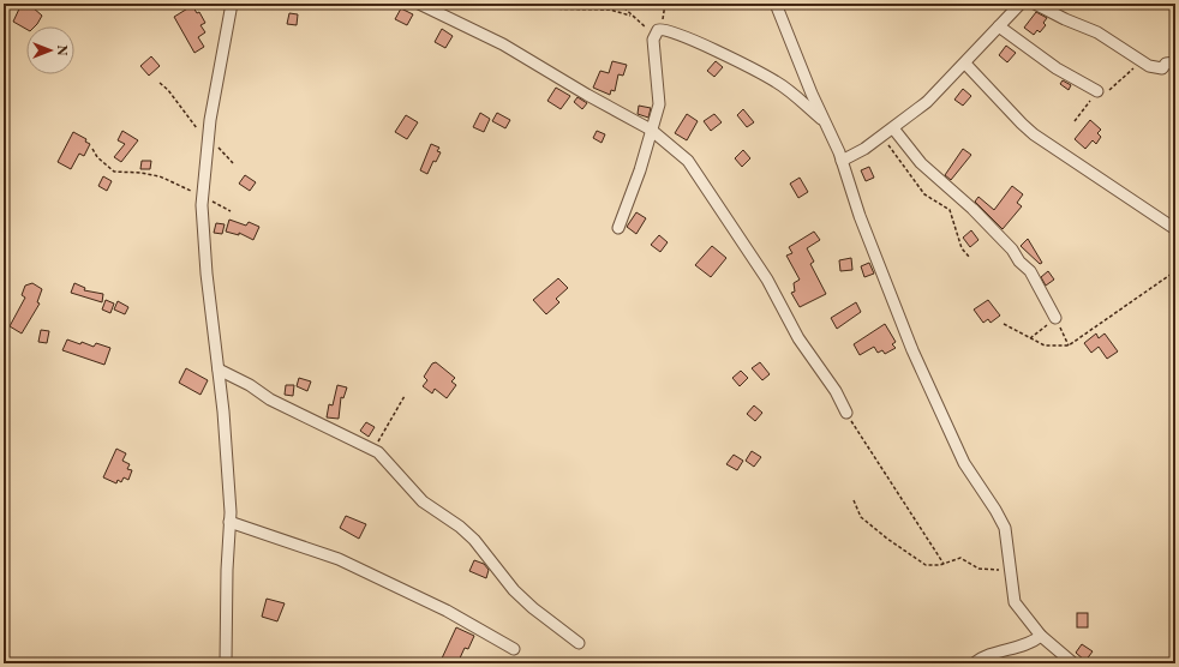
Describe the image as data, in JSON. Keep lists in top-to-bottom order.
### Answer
{
  "north": "right"
}
